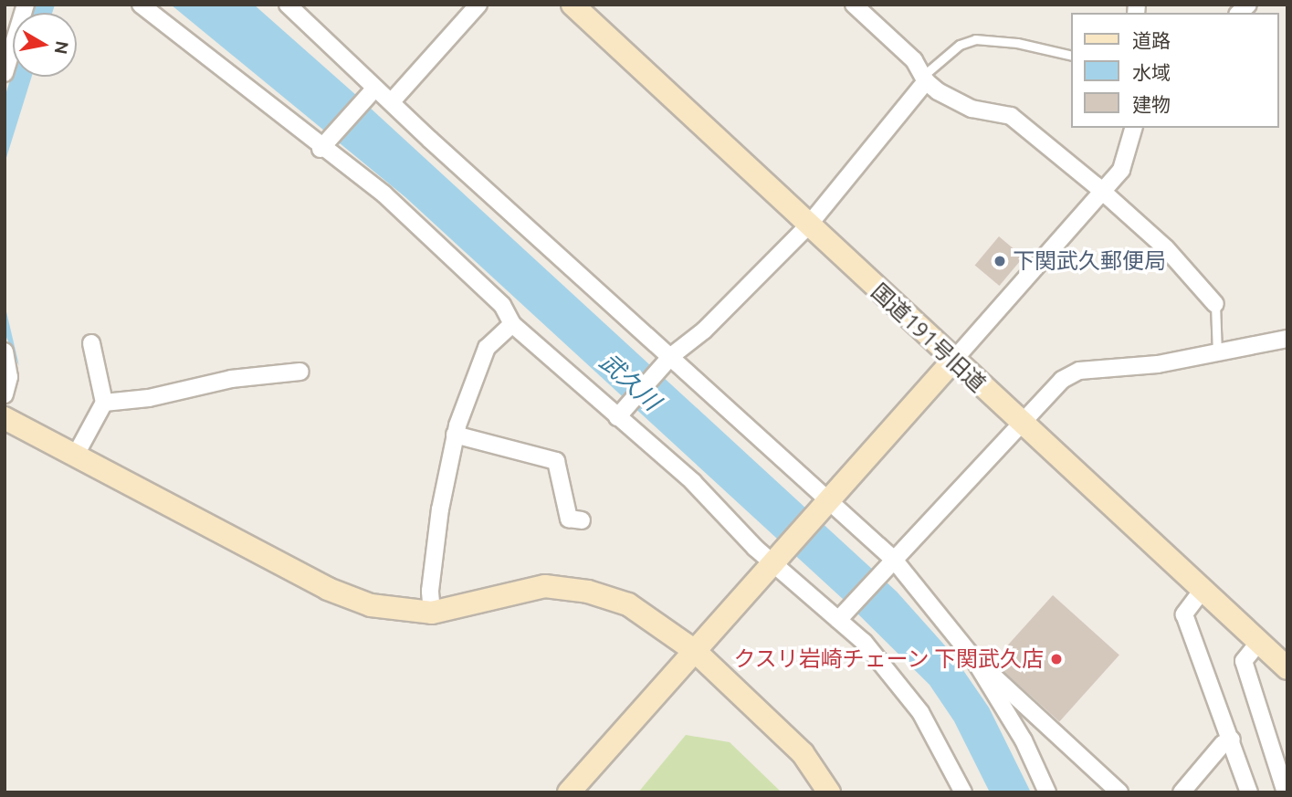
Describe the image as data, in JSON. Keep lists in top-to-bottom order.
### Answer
{
  "streets": {
    "street": ["国道191号旧道"]
  },
  "water": ["武久川"],
  "places": ["下関武久郵便局", "クスリ岩崎チェーン 下関武久店"],
  "legend": ["道路", "水域", "建物"],
  "north": "right"
}
